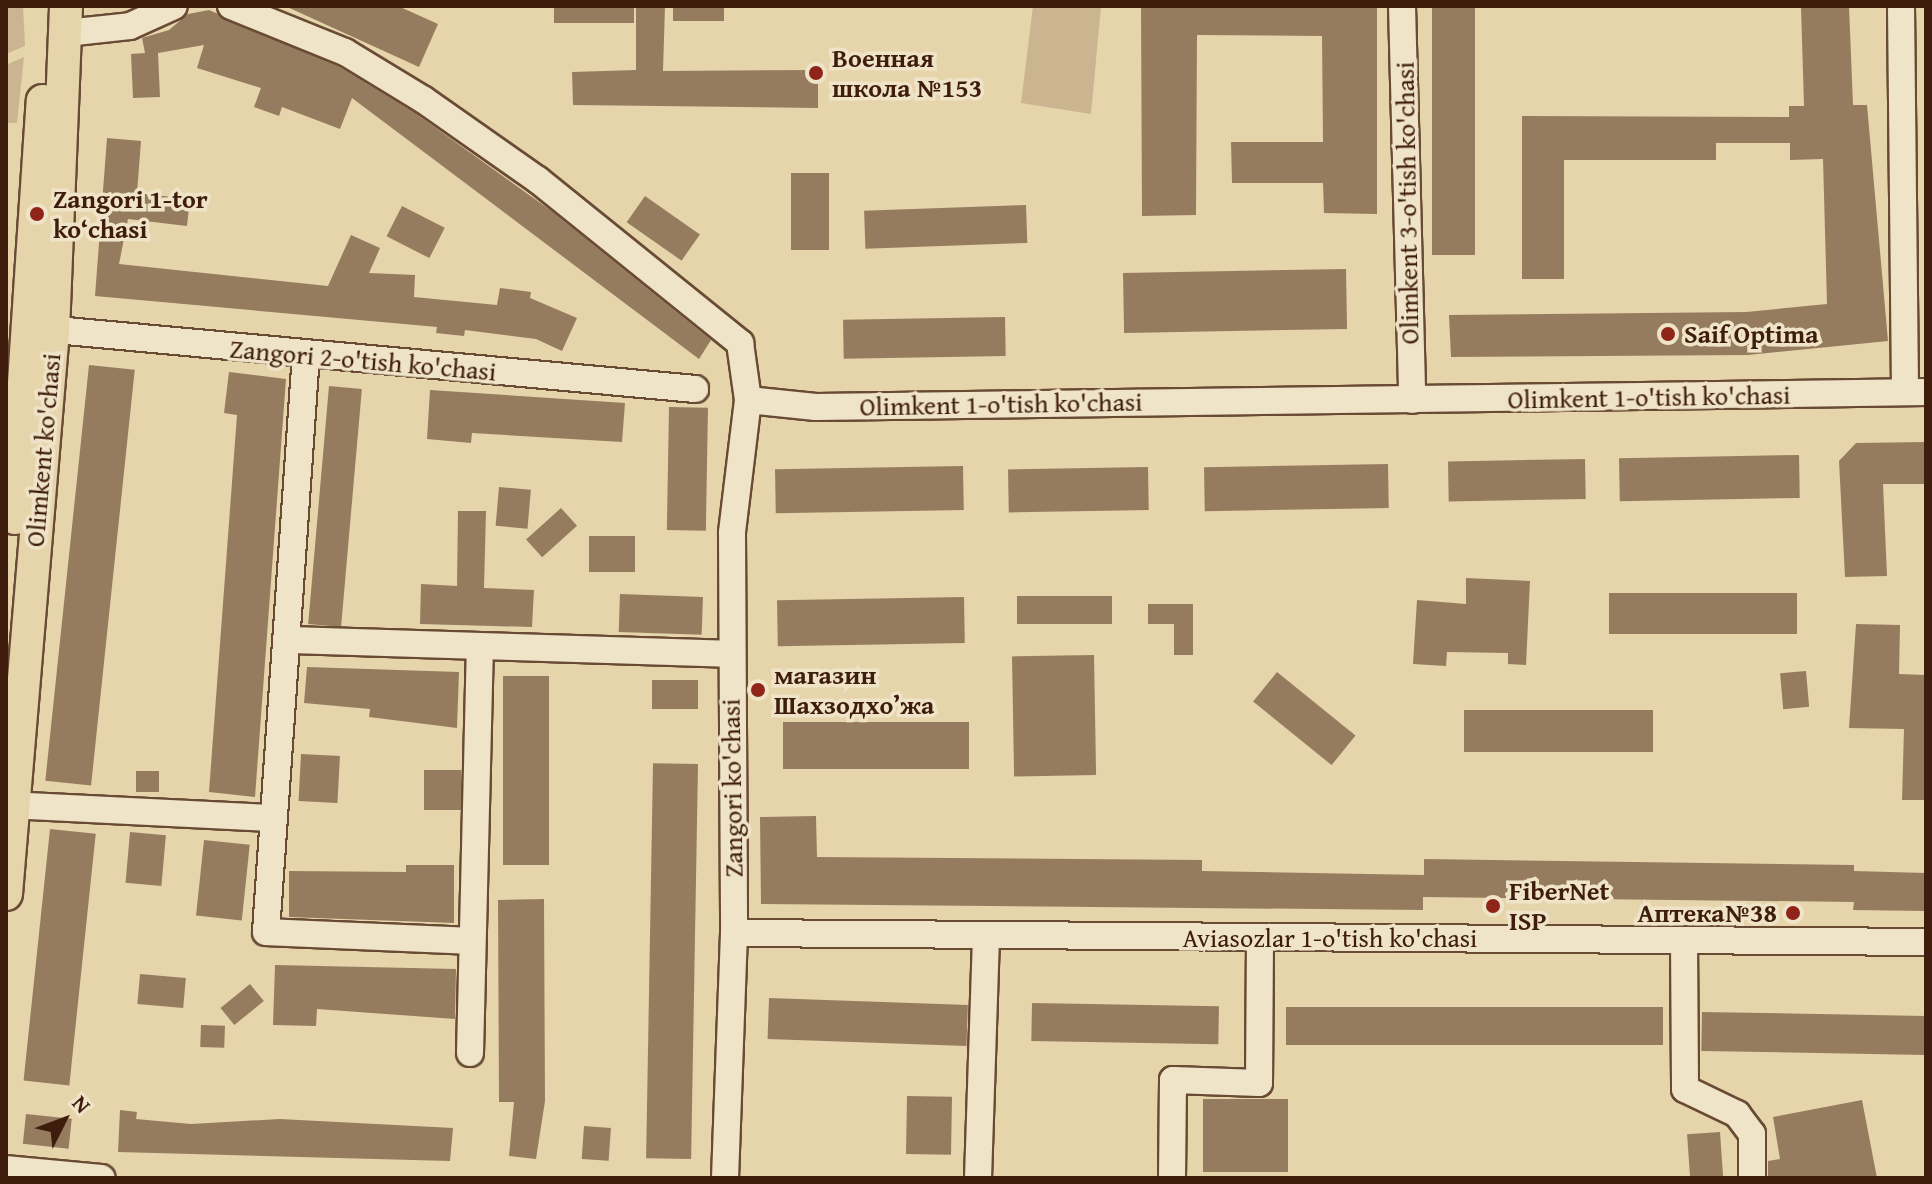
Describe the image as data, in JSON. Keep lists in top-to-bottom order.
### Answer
{
  "streets": {
    "main road": ["Olimkent ko'chasi"],
    "street": [
      "Olimkent 3-o'tish ko'chasi",
      "Zangori 2-o'tish ko'chasi",
      "Olimkent 1-o'tish ko'chasi",
      "Zangori ko'chasi",
      "Aviasozlar 1-o'tish ko'chasi"
    ]
  },
  "crossings": [
    ["Olimkent 3-o'tish ko'chasi", "Olimkent 1-o'tish ko'chasi"],
    ["Zangori 2-o'tish ko'chasi", "Olimkent ko'chasi"],
    ["Olimkent 1-o'tish ko'chasi", "Zangori ko'chasi"],
    ["Zangori ko'chasi", "Aviasozlar 1-o'tish ko'chasi"]
  ],
  "places": [
    "Военная школа №153",
    "Zangori 1-tor ko‘chasi",
    "Saif Optima",
    "магазин Шахзодхо’жа",
    "FiberNet ISP",
    "Аптека№38"
  ],
  "north": "top right"
}
